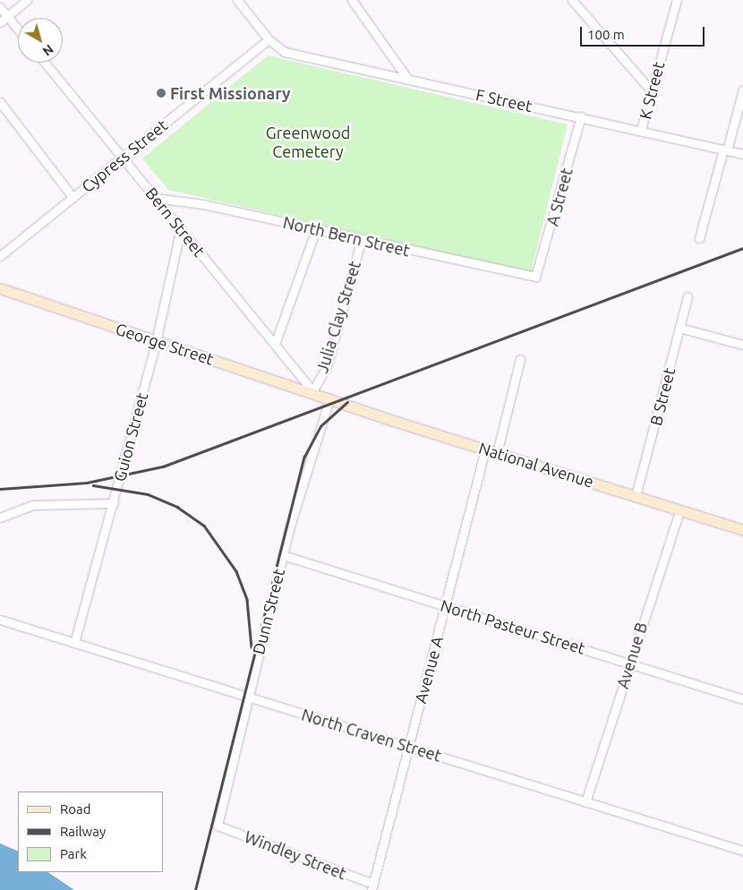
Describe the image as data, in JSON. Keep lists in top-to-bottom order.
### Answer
{
  "streets": {
    "street": [
      "K Street",
      "F Street",
      "Cypress Street",
      "A Street",
      "Bern Street",
      "North Bern Street",
      "Julia Clay Street",
      "George Street",
      "B Street",
      "Guion Street",
      "National Avenue",
      "Dunn Street",
      "North Pasteur Street",
      "Avenue B",
      "Avenue A",
      "North Craven Street",
      "Windley Street"
    ]
  },
  "crossings": [
    ["K Street", "F Street"],
    ["F Street", "Cypress Street"],
    ["F Street", "A Street"],
    ["Cypress Street", "Bern Street"],
    ["A Street", "North Bern Street"],
    ["Bern Street", "North Bern Street"],
    ["Bern Street", "Julia Clay Street"],
    ["Bern Street", "George Street"],
    ["Bern Street", "Guion Street"],
    ["North Bern Street", "Julia Clay Street"],
    ["Julia Clay Street", "George Street"],
    ["George Street", "Guion Street"],
    ["George Street", "National Avenue"],
    ["George Street", "Dunn Street"],
    ["B Street", "National Avenue"],
    ["Guion Street", "North Craven Street"],
    ["National Avenue", "Dunn Street"],
    ["National Avenue", "Avenue B"],
    ["National Avenue", "Avenue A"],
    ["Dunn Street", "North Pasteur Street"],
    ["Dunn Street", "North Craven Street"],
    ["Dunn Street", "Windley Street"],
    ["North Pasteur Street", "Avenue B"],
    ["North Pasteur Street", "Avenue A"],
    ["Avenue B", "North Craven Street"],
    ["Avenue A", "North Craven Street"],
    ["Avenue A", "Windley Street"]
  ],
  "parks": ["Greenwood Cemetery"],
  "places": ["First Missionary"],
  "legend": ["Road", "Railway", "Park"],
  "scale_bar": "100 m",
  "north": "bottom right"
}
